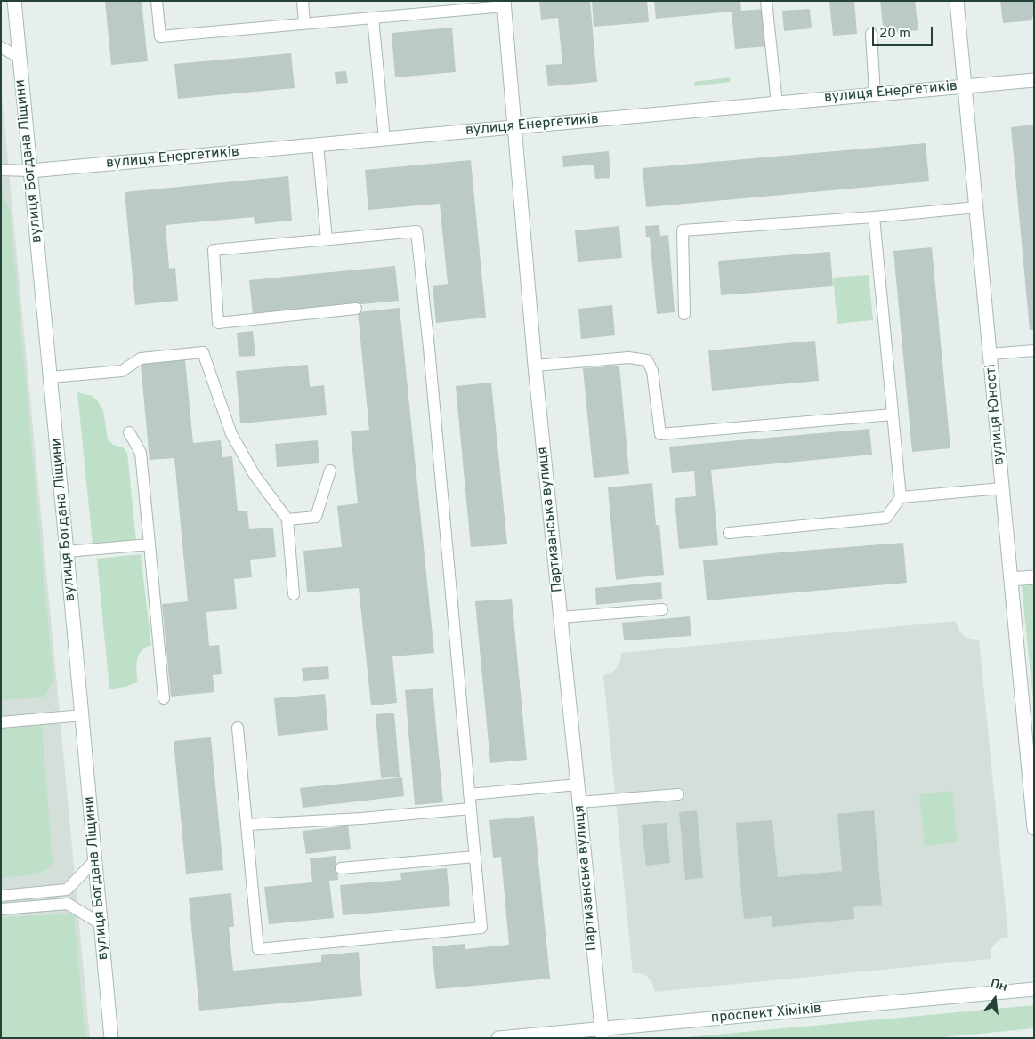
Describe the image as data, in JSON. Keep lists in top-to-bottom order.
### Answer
{
  "streets": {
    "street": [
      "вулиця Енергетиків",
      "вулиця Богдана Ліщини",
      "вулиця Юності",
      "Партизанська вулиця",
      "проспект Хіміків"
    ]
  },
  "crossings": [
    ["вулиця Енергетиків", "вулиця Богдана Ліщини"],
    ["вулиця Енергетиків", "вулиця Юності"],
    ["вулиця Енергетиків", "Партизанська вулиця"],
    ["Партизанська вулиця", "проспект Хіміків"]
  ],
  "scale_bar": "20 m",
  "north": "top"
}
